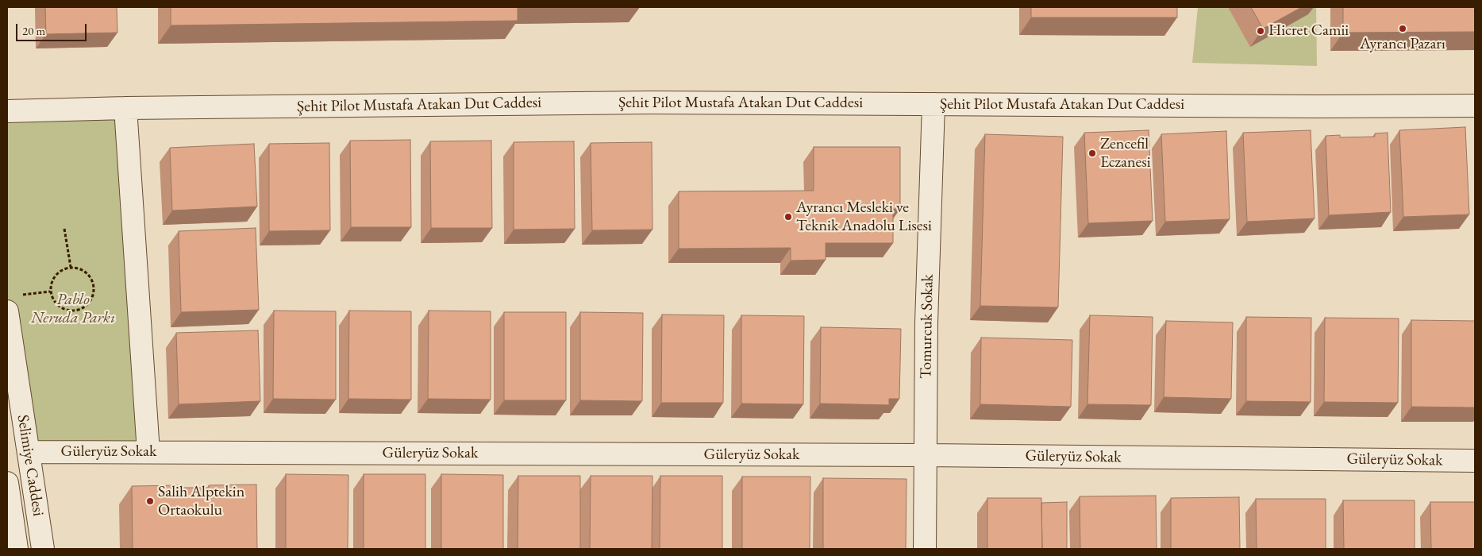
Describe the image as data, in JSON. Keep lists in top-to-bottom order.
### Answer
{
  "streets": {
    "street": [
      "Şehit Pilot Mustafa Atakan Dut Caddesi",
      "Tomurcuk Sokak",
      "Güleryüz Sokak",
      "Selimiye Caddesi"
    ]
  },
  "crossings": [
    ["Şehit Pilot Mustafa Atakan Dut Caddesi", "Tomurcuk Sokak"],
    ["Tomurcuk Sokak", "Güleryüz Sokak"],
    ["Güleryüz Sokak", "Selimiye Caddesi"]
  ],
  "parks": ["Pablo Neruda Parkı"],
  "places": [
    "Ayrancı Pazarı",
    "Hicret Camii",
    "Zencefil Eczanesi",
    "Ayrancı Mesleki ve Teknik Anadolu Lisesi",
    "Salih Alptekin Ortaokulu"
  ],
  "scale_bar": "20 m"
}
